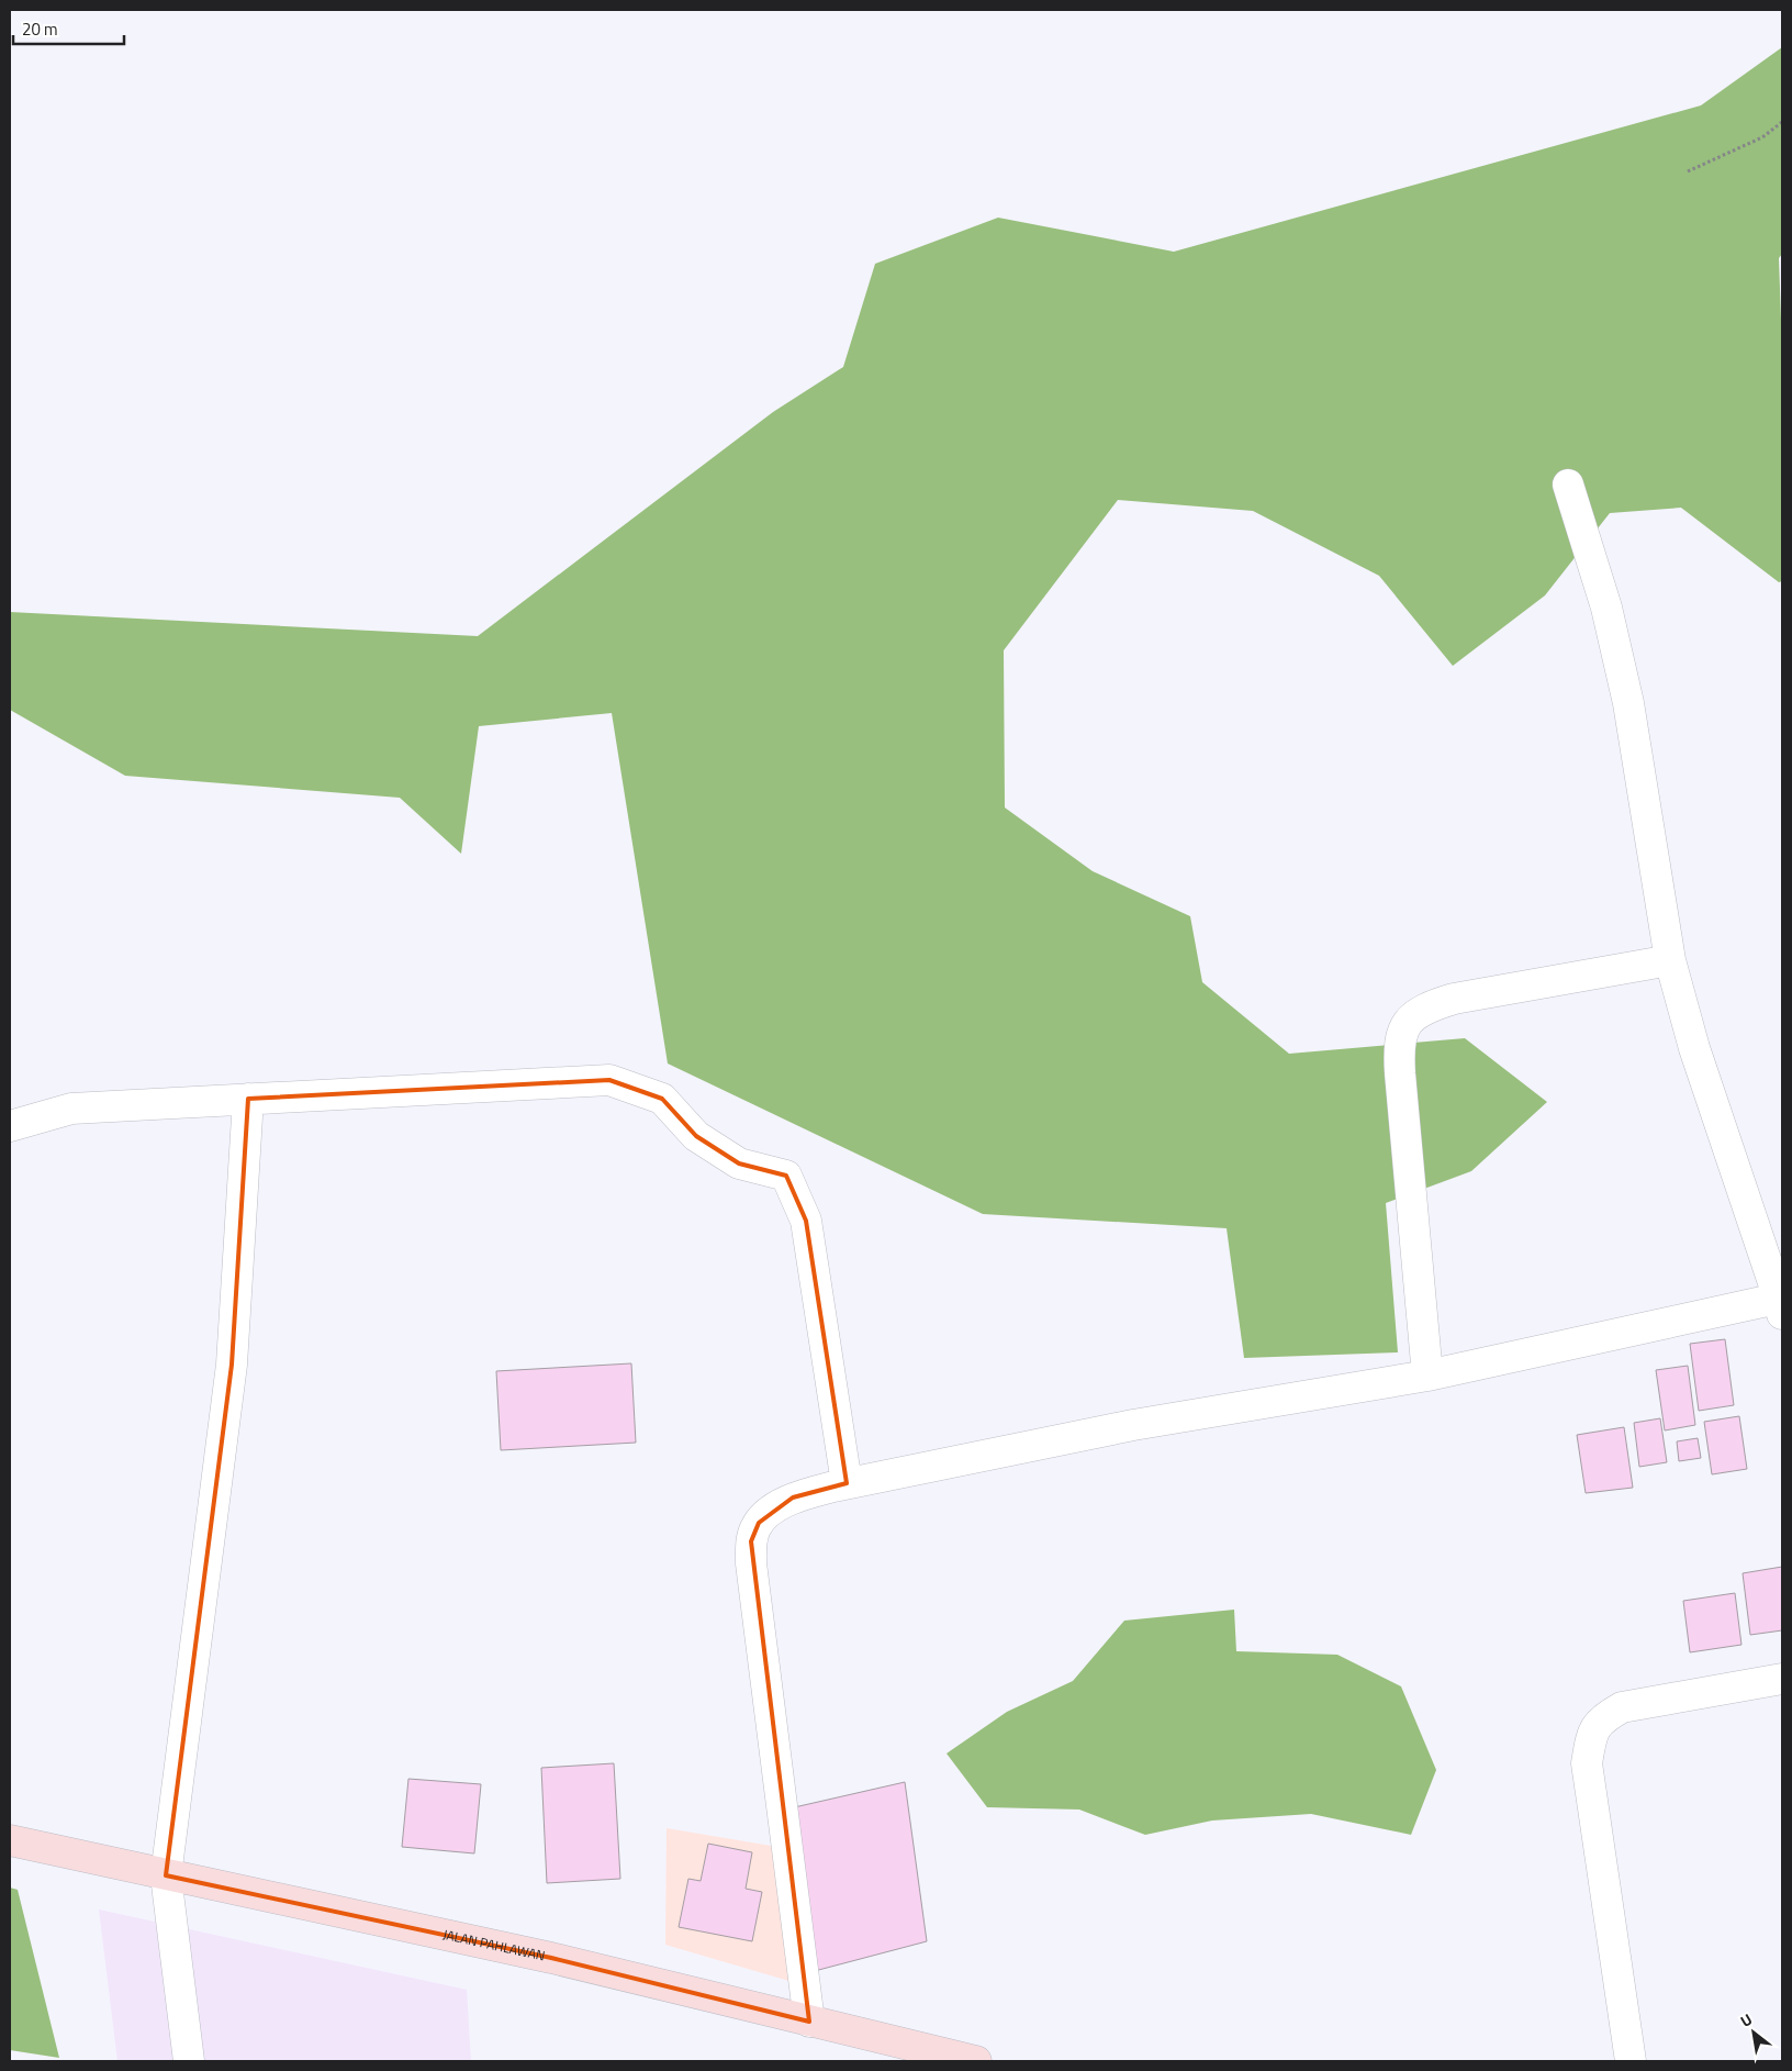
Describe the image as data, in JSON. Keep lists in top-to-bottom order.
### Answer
{
  "streets": {
    "main road": ["JALAN PAHLAWAN"]
  },
  "scale_bar": "20 m",
  "north": "top left"
}
